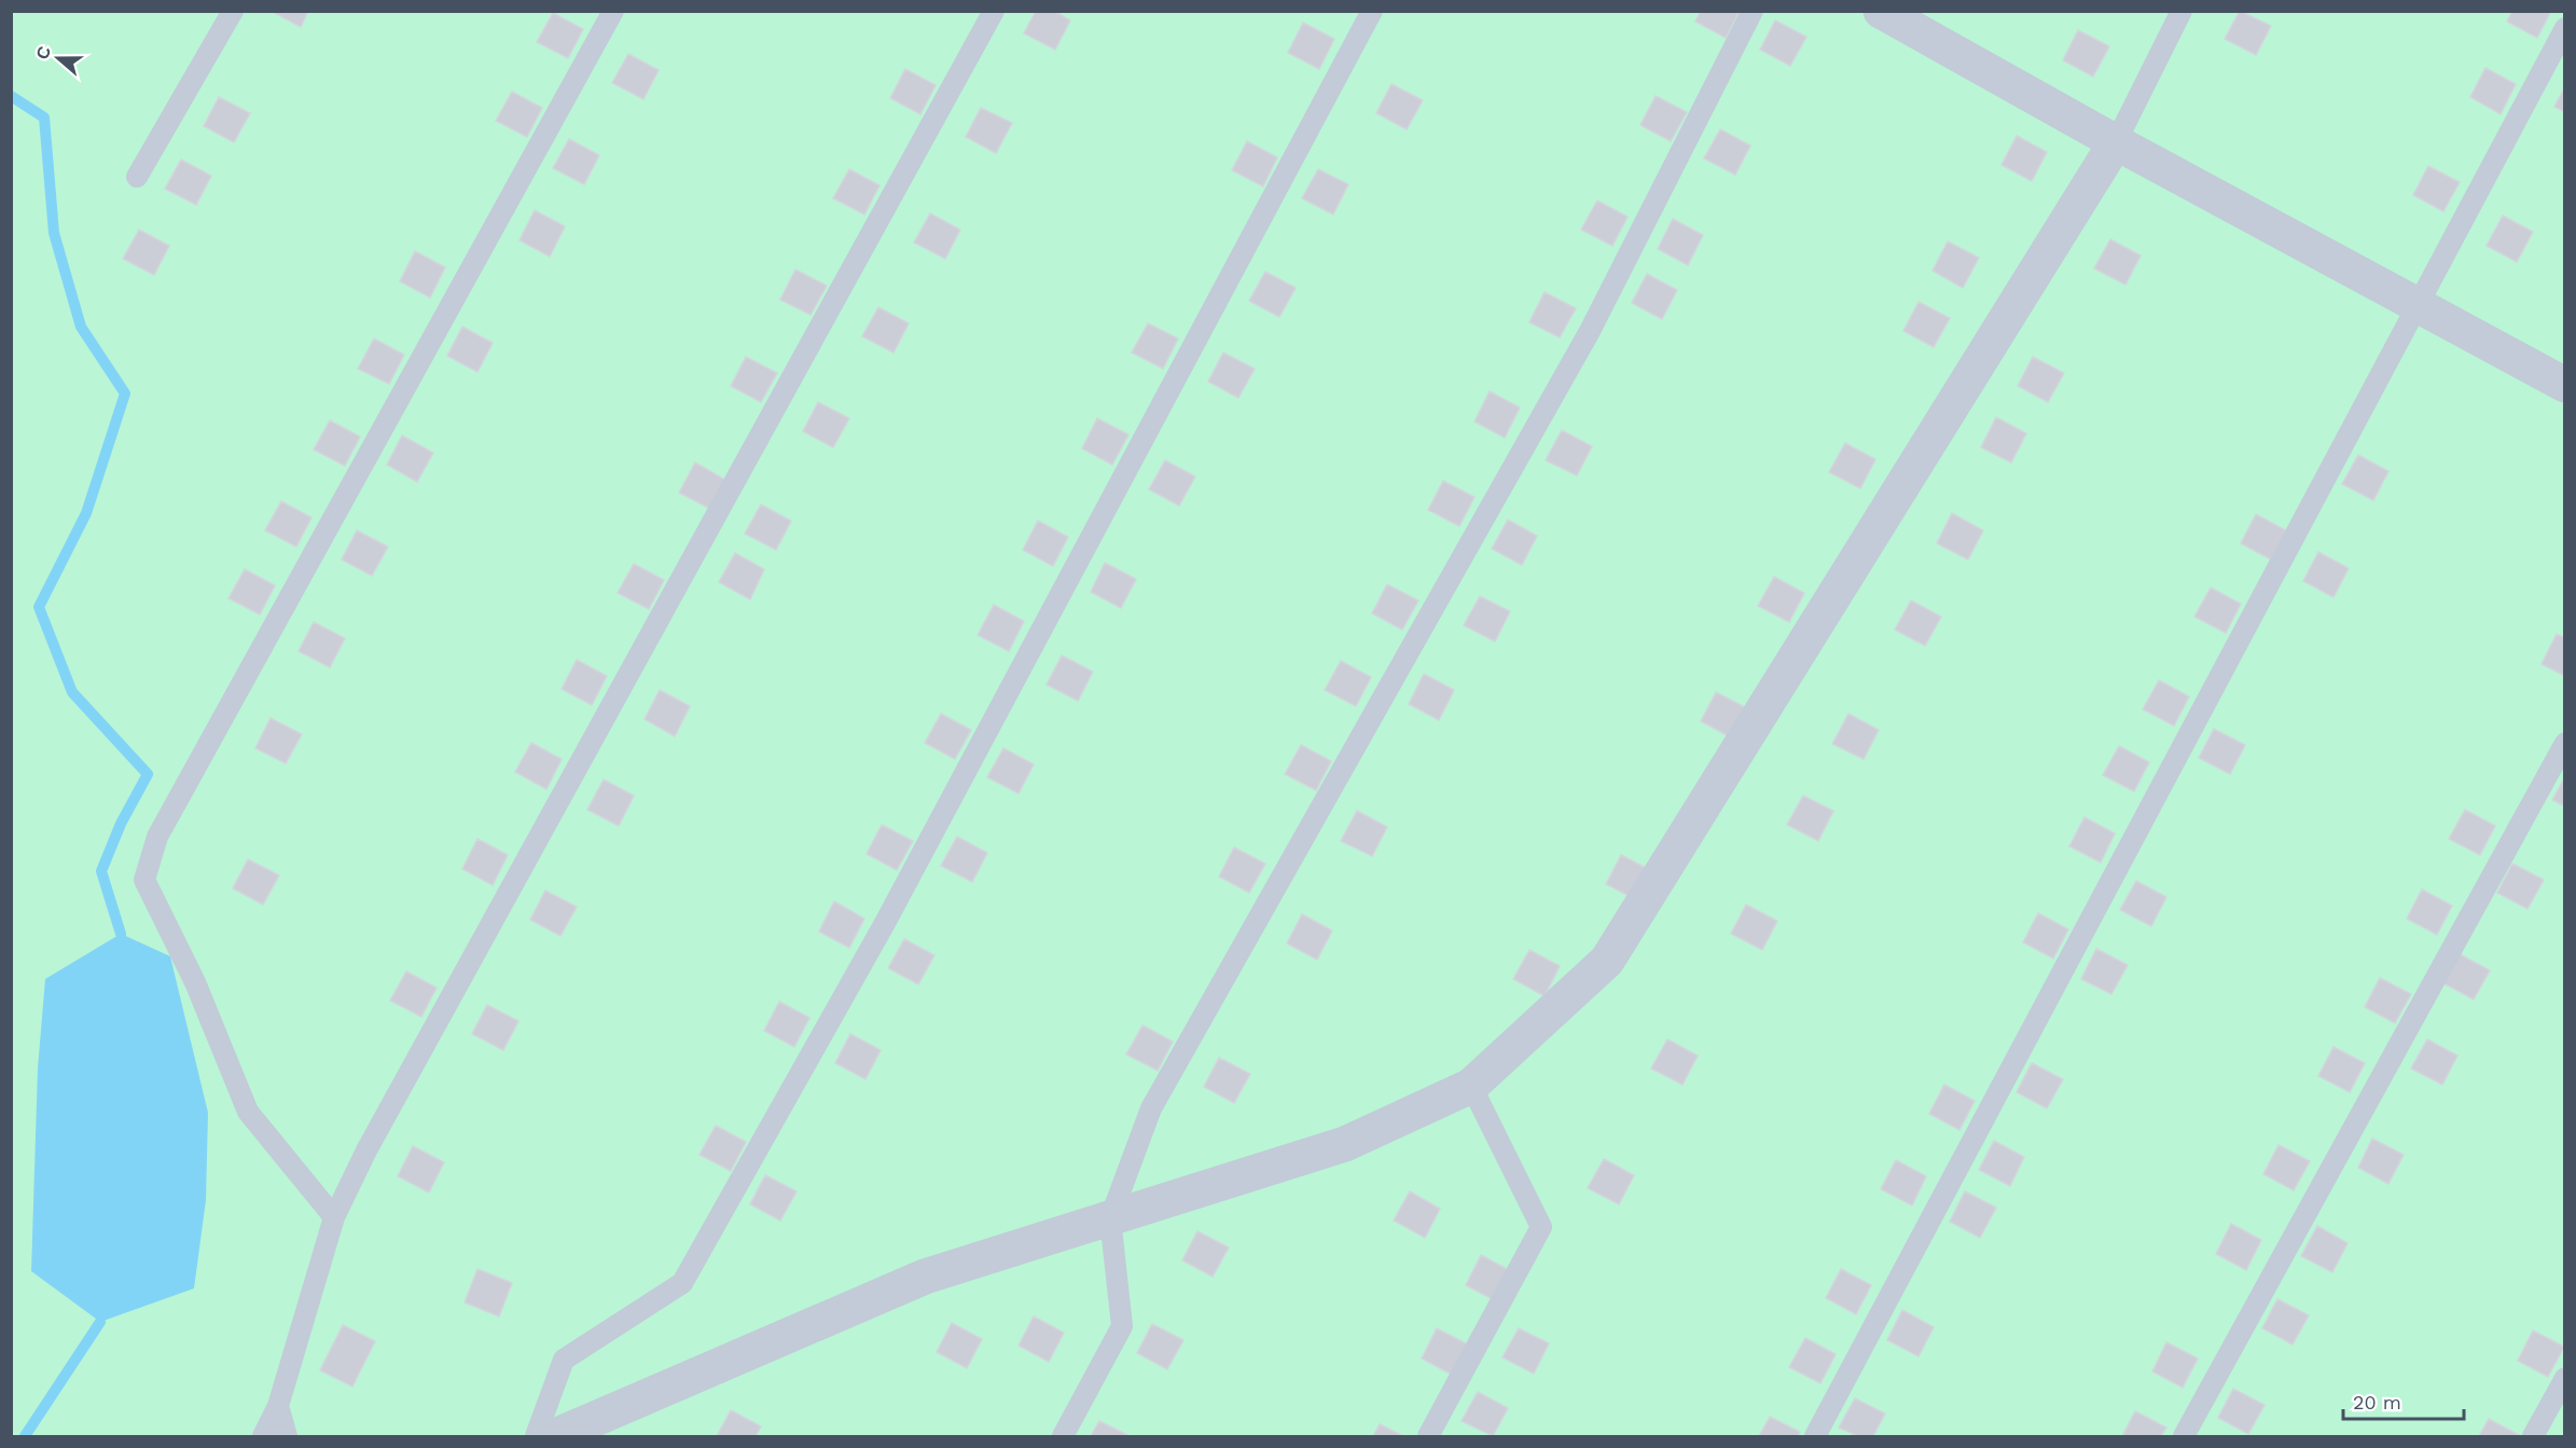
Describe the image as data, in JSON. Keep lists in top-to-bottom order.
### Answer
{
  "scale_bar": "20 m",
  "north": "left"
}
